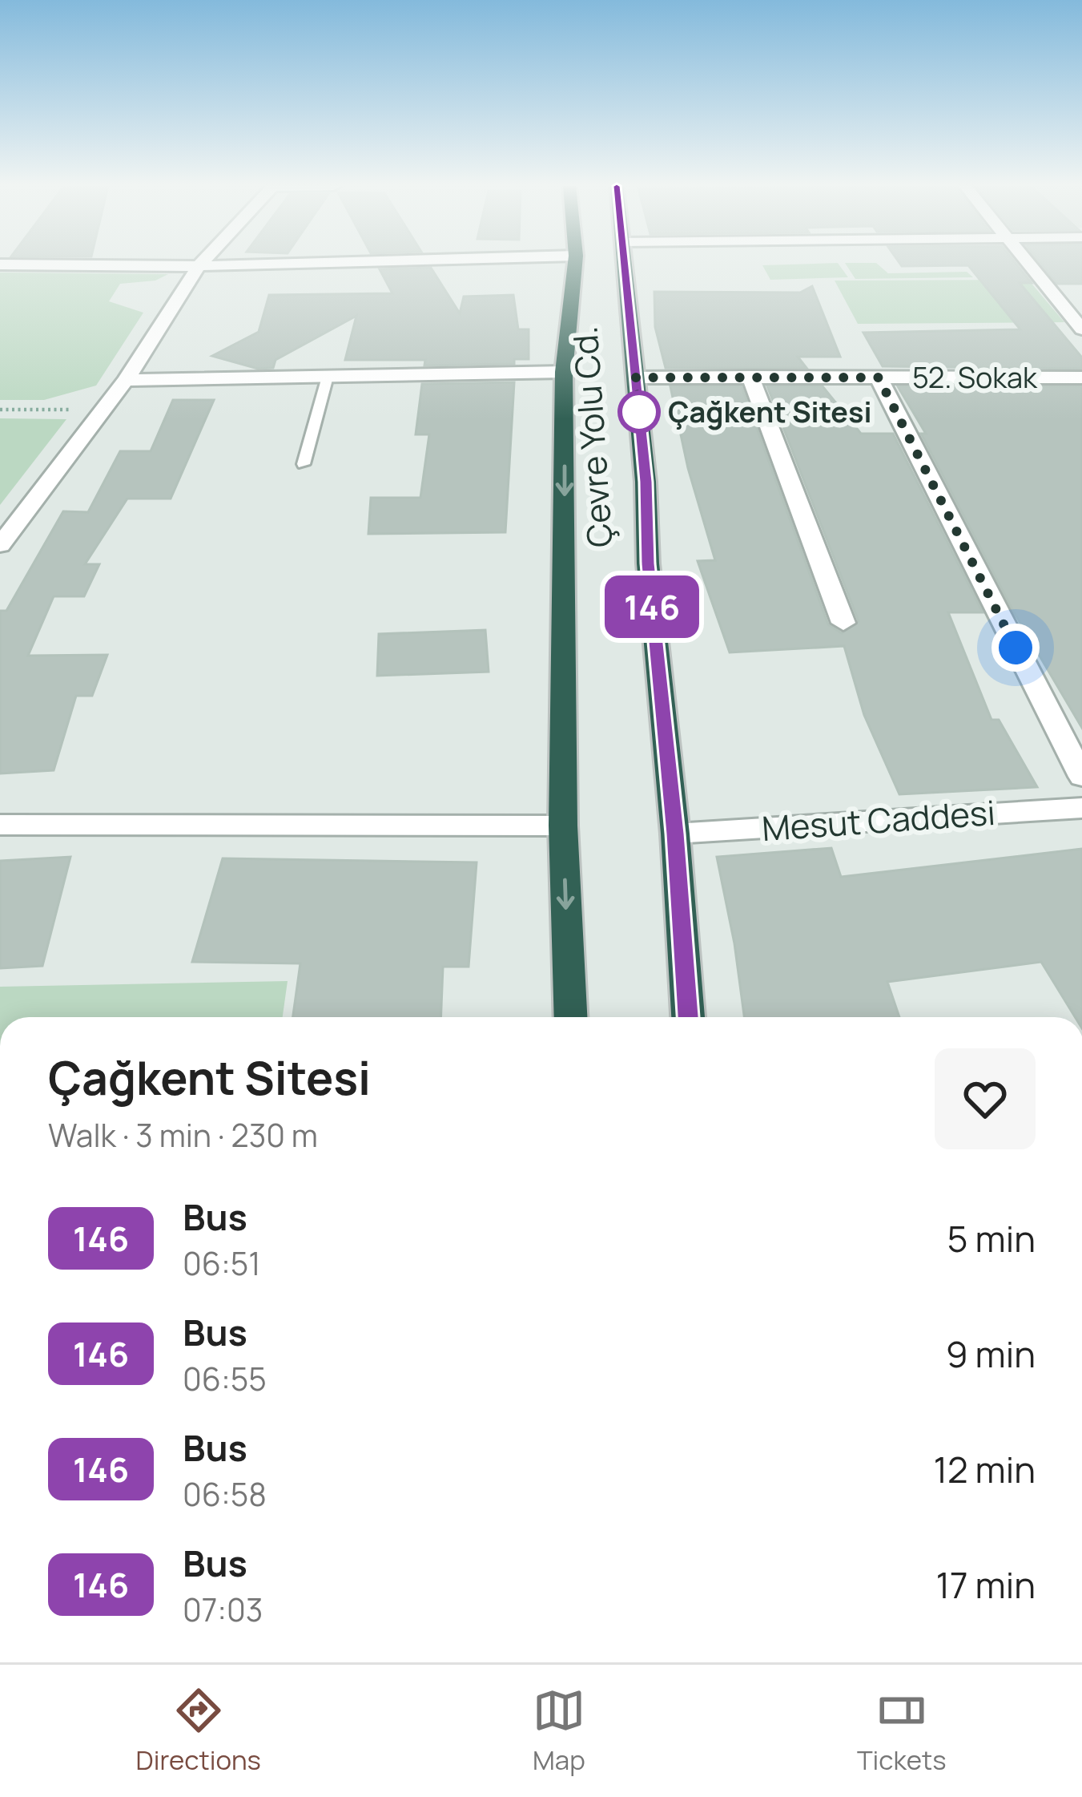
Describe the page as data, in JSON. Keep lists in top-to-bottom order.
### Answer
{
  "streets": {
    "highway": ["Çevre Yolu Cd."],
    "street": ["52. Sokak", "Mesut Caddesi"]
  },
  "crossings": [
    ["52. Sokak", "Çevre Yolu Cd."],
    ["Çevre Yolu Cd.", "Mesut Caddesi"]
  ],
  "places": ["Çağkent Sitesi"],
  "lines": ["bus line 146"],
  "page": {
    "on_map": "146",
    "heading": ["Çağkent Sitesi", "Walk · 3 min · 230 m"],
    "list": [
      {
        "mark": "146",
        "name": "Bus",
        "note": "06:51",
        "value": "5 min"
      },
      {
        "mark": "146",
        "name": "Bus",
        "note": "06:55",
        "value": "9 min"
      },
      {
        "mark": "146",
        "name": "Bus",
        "note": "06:58",
        "value": "12 min"
      },
      {
        "mark": "146",
        "name": "Bus",
        "note": "07:03",
        "value": "17 min"
      }
    ],
    "tabs": ["Directions", "Map", "Tickets"]
  }
}
